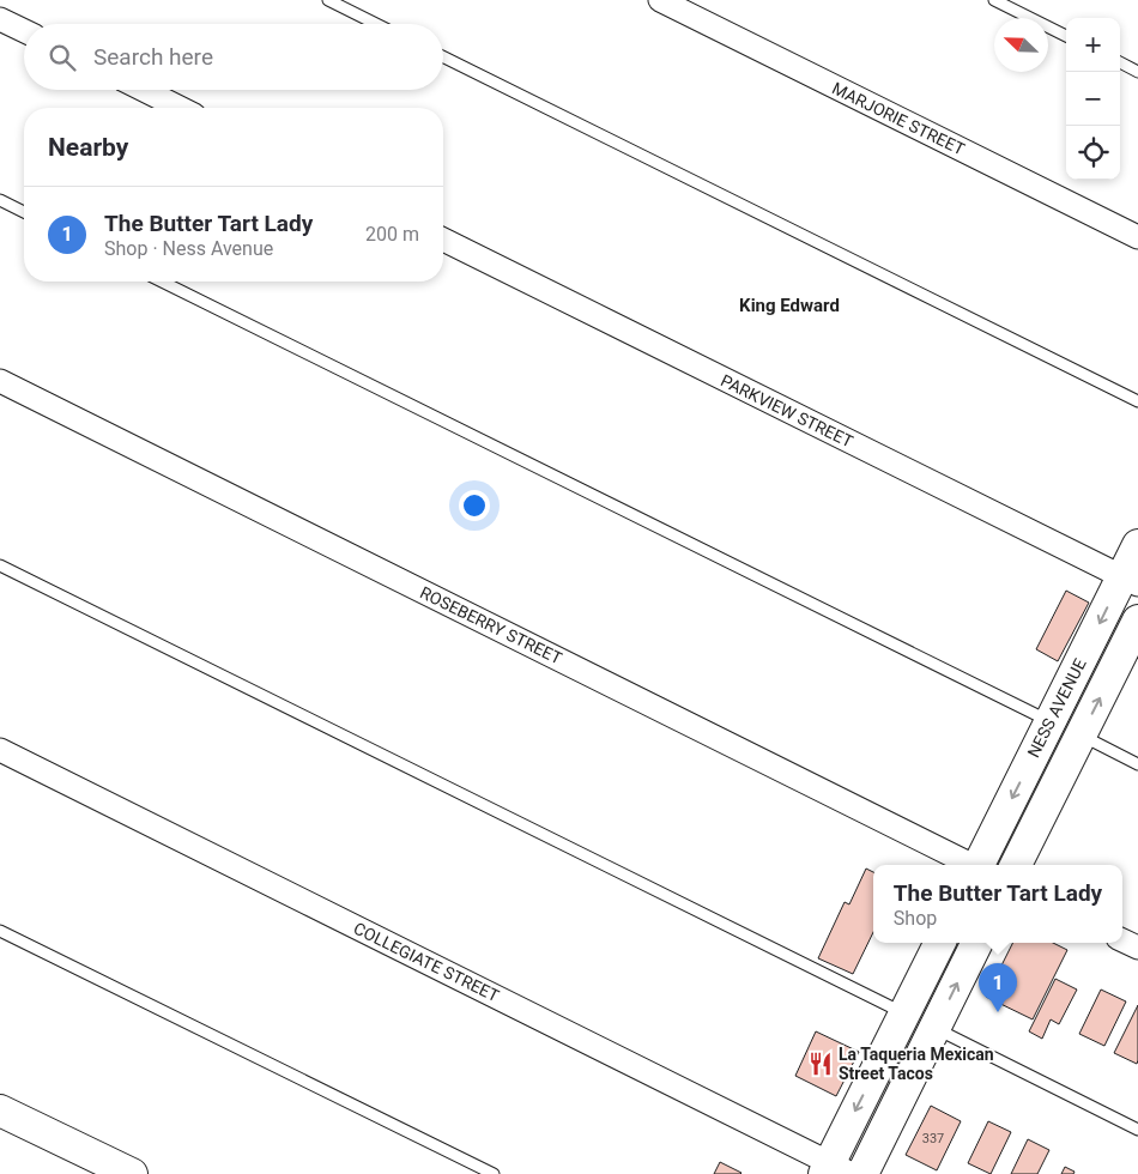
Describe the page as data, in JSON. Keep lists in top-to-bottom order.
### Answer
{
  "streets": {
    "main road": ["NESS AVENUE"],
    "street": [
      "MARJORIE STREET",
      "PARKVIEW STREET",
      "ROSEBERRY STREET",
      "COLLEGIATE STREET"
    ]
  },
  "crossings": [
    ["PARKVIEW STREET", "NESS AVENUE"]
  ],
  "districts": ["King Edward"],
  "places": {
    "restaurant": ["La Taqueria Mexican Street Tacos"]
  },
  "house_numbers": ["337"],
  "north": "top left",
  "page": {
    "map_buttons": ["+", "−"],
    "search": "Search here",
    "heading": "Nearby",
    "list": [
      {
        "mark": "1",
        "name": "The Butter Tart Lady",
        "note": "Shop · Ness Avenue",
        "value": "200 m"
      }
    ],
    "popup": ["The Butter Tart Lady", "Shop"],
    "pins": "1"
  }
}
